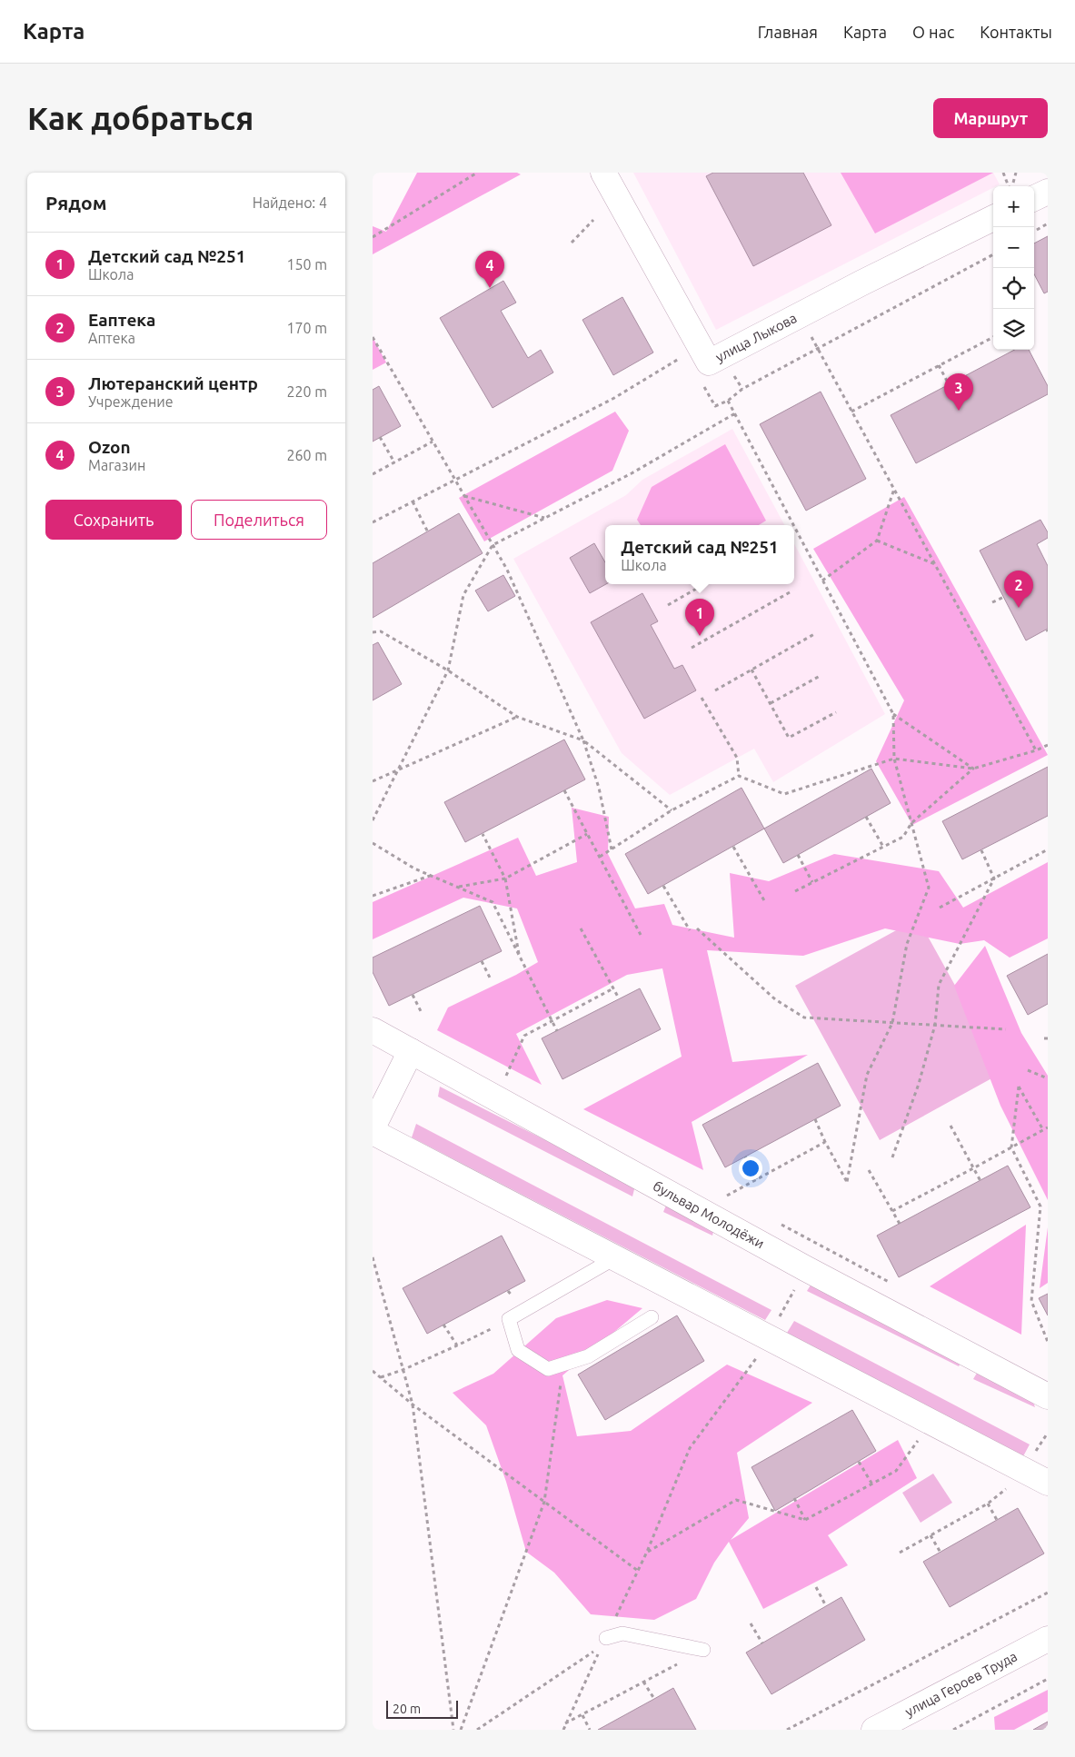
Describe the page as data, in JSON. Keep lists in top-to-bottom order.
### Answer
{
  "streets": {
    "street": ["улица Лыкова", "бульвар Молодёжи", "улица Героев Труда"]
  },
  "scale_bar": "20 m",
  "page": {
    "header": "Карта",
    "nav": [
      "Главная",
      "Карта",
      "О нас",
      "Контакты"
    ],
    "buttons": [
      "Маршрут",
      ["Сохранить", "Поделиться"]
    ],
    "title": "Как добраться",
    "heading": ["Рядом", "Найдено: 4"],
    "map_buttons": ["+", "−"],
    "list": [
      {
        "mark": "1",
        "name": "Детский сад №251",
        "note": "Школа",
        "value": "150 m"
      },
      {
        "mark": "2",
        "name": "Еаптека",
        "note": "Аптека",
        "value": "170 m"
      },
      {
        "mark": "3",
        "name": "Лютеранский центр",
        "note": "Учреждение",
        "value": "220 m"
      },
      {
        "mark": "4",
        "name": "Ozon",
        "note": "Магазин",
        "value": "260 m"
      }
    ],
    "pins": [
      "4",
      "3",
      "2",
      "1"
    ],
    "popup": ["Детский сад №251", "Школа"],
    "scale": "20 m"
  }
}
